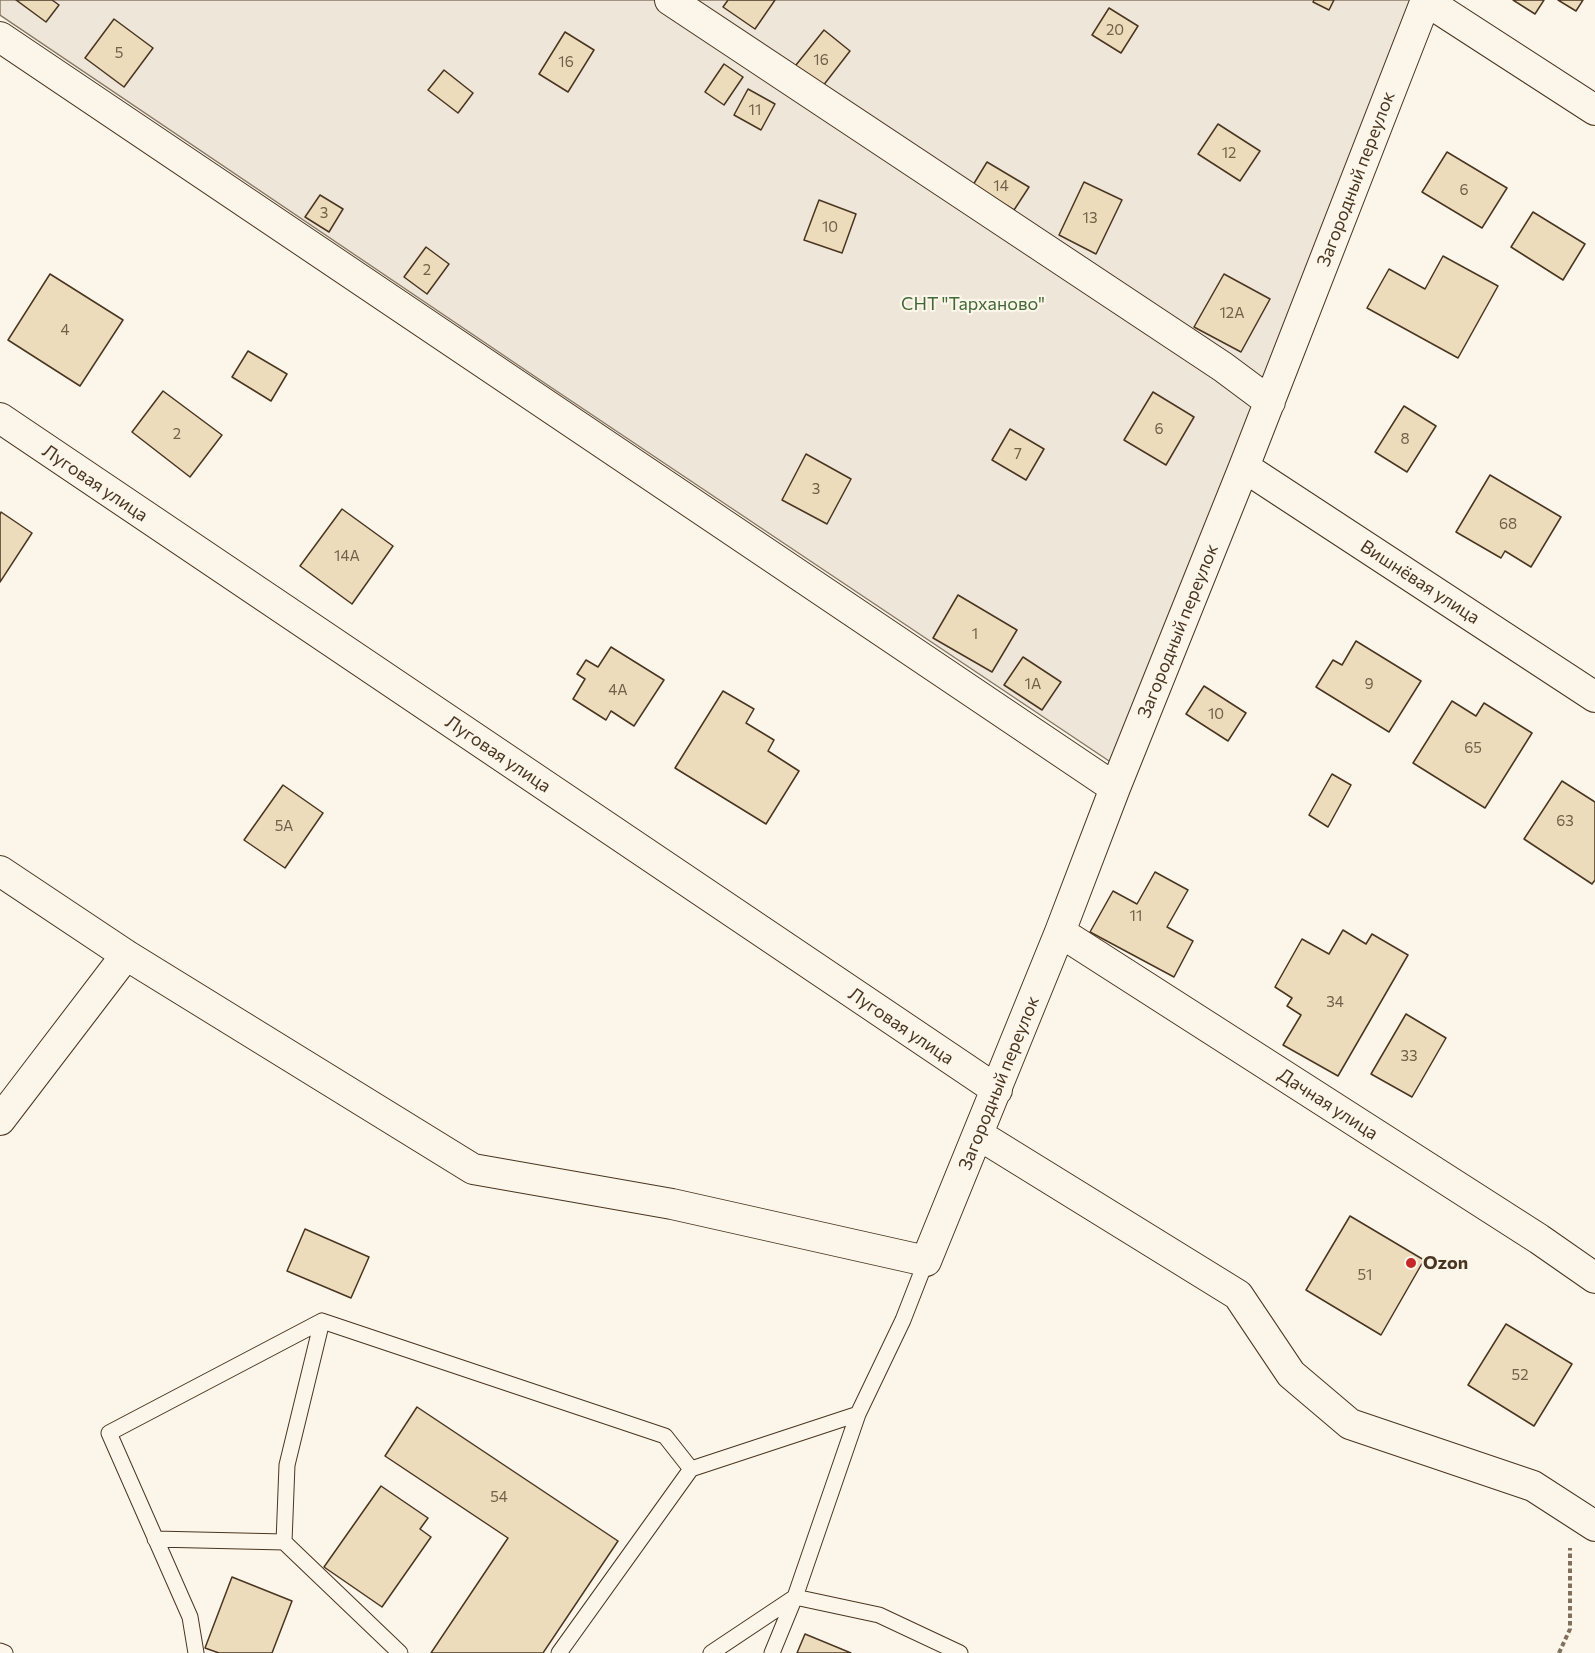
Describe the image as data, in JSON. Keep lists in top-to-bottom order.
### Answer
{
  "streets": {
    "street": [
      "Загородный переулок",
      "Луговая улица",
      "Вишнёвая улица",
      "Дачная улица"
    ]
  },
  "crossings": [
    ["Загородный переулок", "Луговая улица"],
    ["Загородный переулок", "Вишнёвая улица"],
    ["Загородный переулок", "Дачная улица"]
  ],
  "parks": ["СНТ \"Тарханово\""],
  "places": ["Ozon"],
  "house_numbers": [
    "20",
    "5",
    "16",
    "16",
    "11",
    "12",
    "14",
    "6",
    "3",
    "13",
    "10",
    "2",
    "12А",
    "4",
    "6",
    "2",
    "8",
    "7",
    "3",
    "68",
    "14А",
    "1",
    "1А",
    "9",
    "4А",
    "10",
    "65",
    "63",
    "5А",
    "11",
    "34",
    "33",
    "51",
    "52",
    "54"
  ]
}
